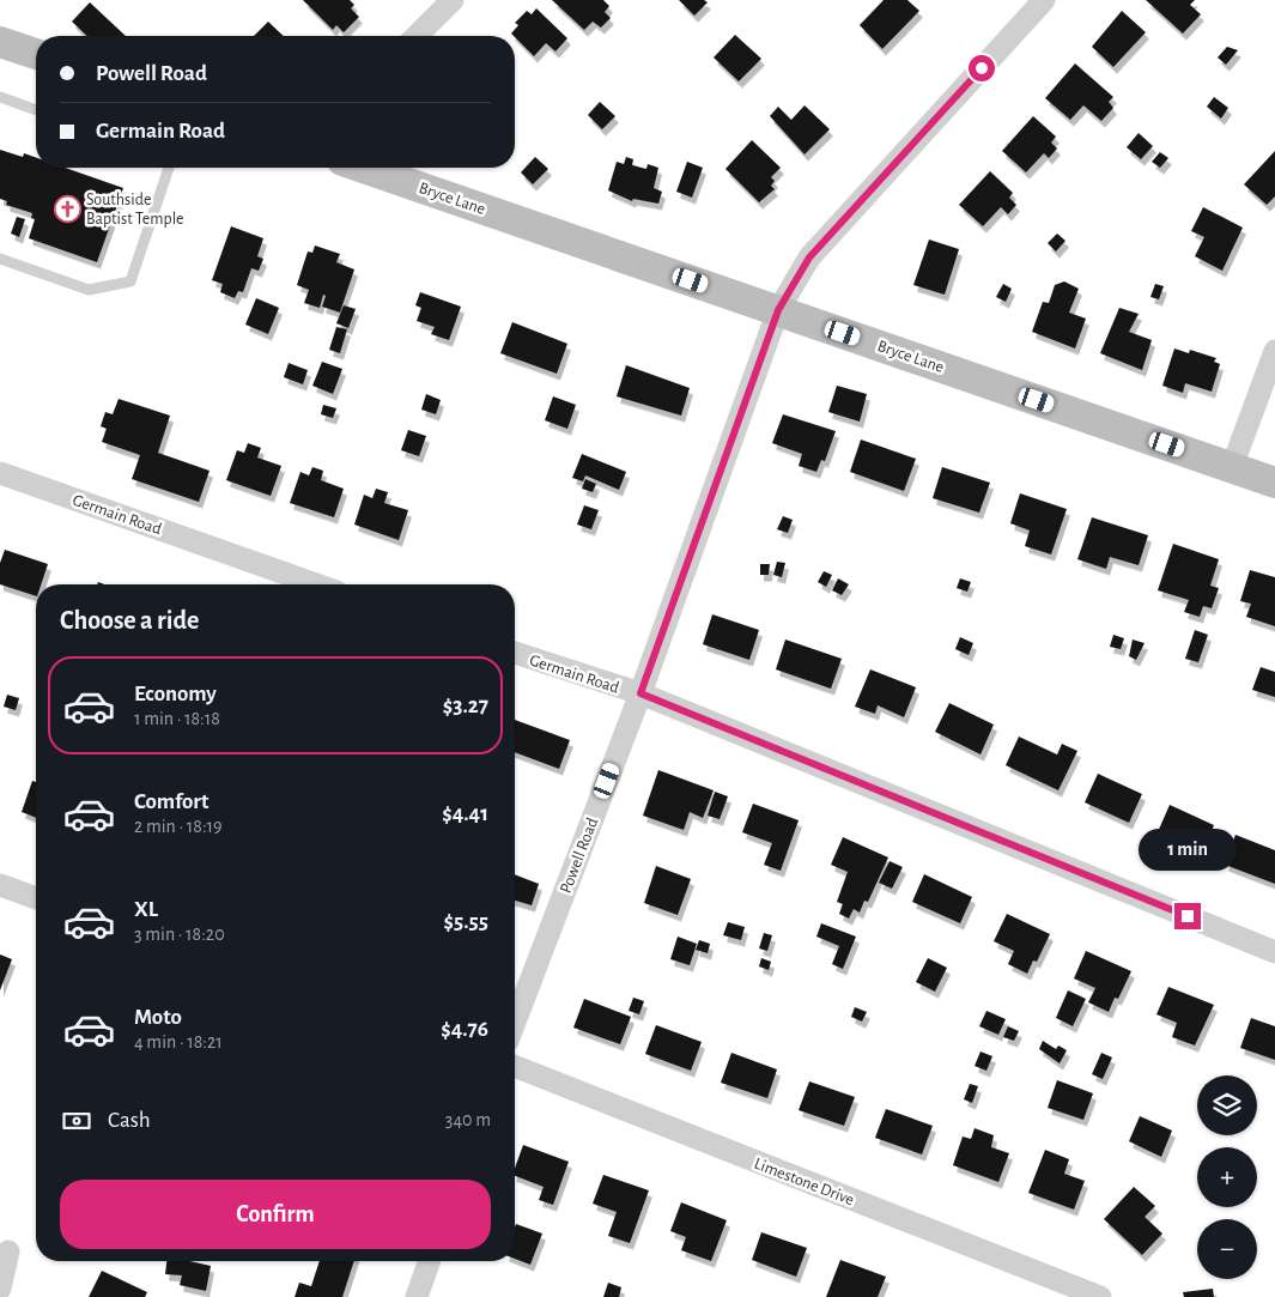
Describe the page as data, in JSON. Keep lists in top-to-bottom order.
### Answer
{
  "streets": {
    "street": [
      "Bryce Lane",
      "Germain Road",
      "Powell Road",
      "Limestone Drive"
    ]
  },
  "crossings": [
    ["Bryce Lane", "Powell Road"],
    ["Germain Road", "Powell Road"]
  ],
  "places": {
    "church": ["Southside Baptist Temple"]
  },
  "page": {
    "banner": ["Powell Road", "Germain Road"],
    "heading": "Choose a ride",
    "list": [
      {
        "name": "Economy",
        "note": "1 min · 18:18",
        "value": "$3.27"
      },
      {
        "name": "Comfort",
        "note": "2 min · 18:19",
        "value": "$4.41"
      },
      {
        "name": "XL",
        "note": "3 min · 18:20",
        "value": "$5.55"
      },
      {
        "name": "Moto",
        "note": "4 min · 18:21",
        "value": "$4.76"
      }
    ],
    "bubble": "1 min",
    "map_buttons": ["+", "−"],
    "pay": ["Cash", "340 m"],
    "buttons": "Confirm"
  }
}
